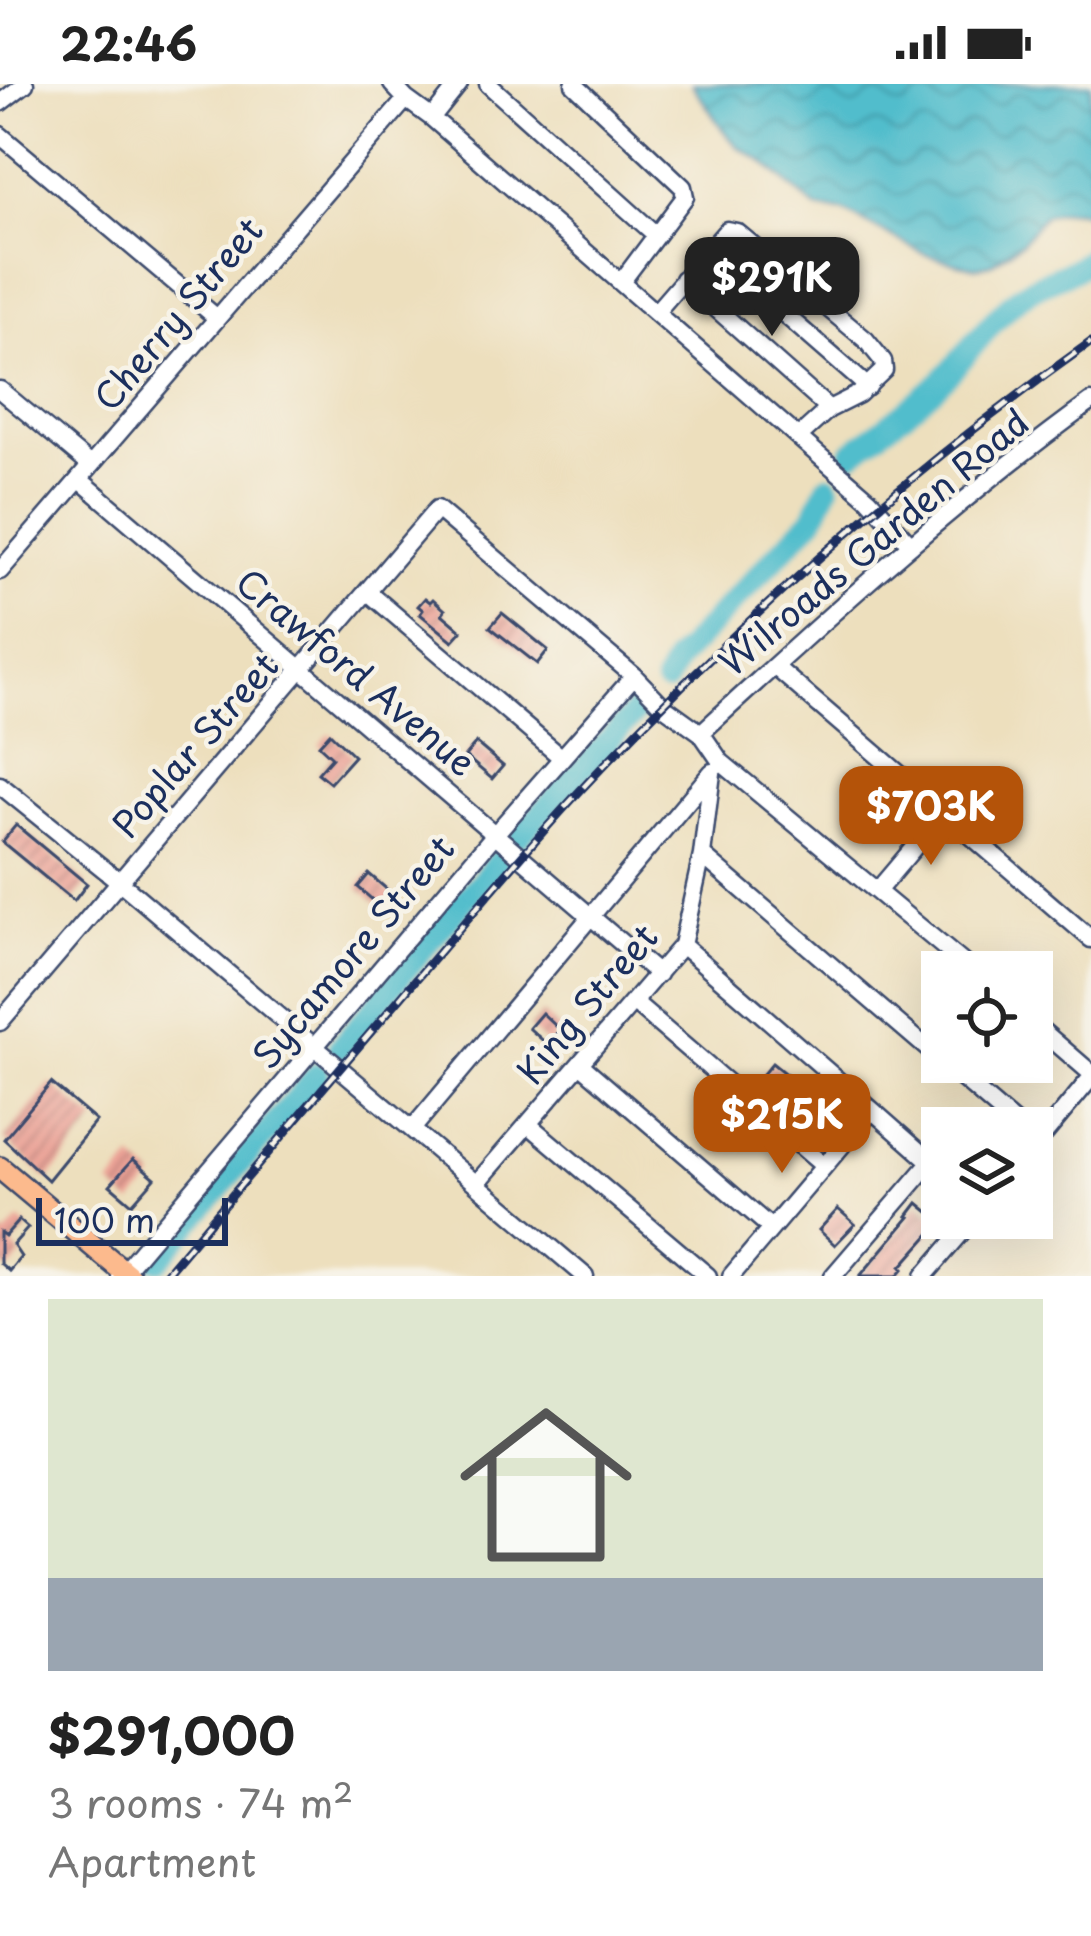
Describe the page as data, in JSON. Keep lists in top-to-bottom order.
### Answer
{
  "streets": {
    "street": [
      "Cherry Street",
      "Wilroads Garden Road",
      "Crawford Avenue",
      "Poplar Street",
      "Sycamore Street",
      "King Street"
    ]
  },
  "crossings": [
    ["Cherry Street", "Crawford Avenue"],
    ["Crawford Avenue", "Poplar Street"],
    ["Crawford Avenue", "Sycamore Street"],
    ["Crawford Avenue", "King Street"],
    ["Poplar Street", "Sycamore Street"]
  ],
  "scale_bar": "100 m",
  "page": {
    "status": "22:46",
    "price": ["$291K", "$703K", "$215K"],
    "scale": "100 m",
    "list": [
      {
        "name": "$291,000",
        "note": "3 rooms · 74 m² · Apartment"
      }
    ]
  }
}
